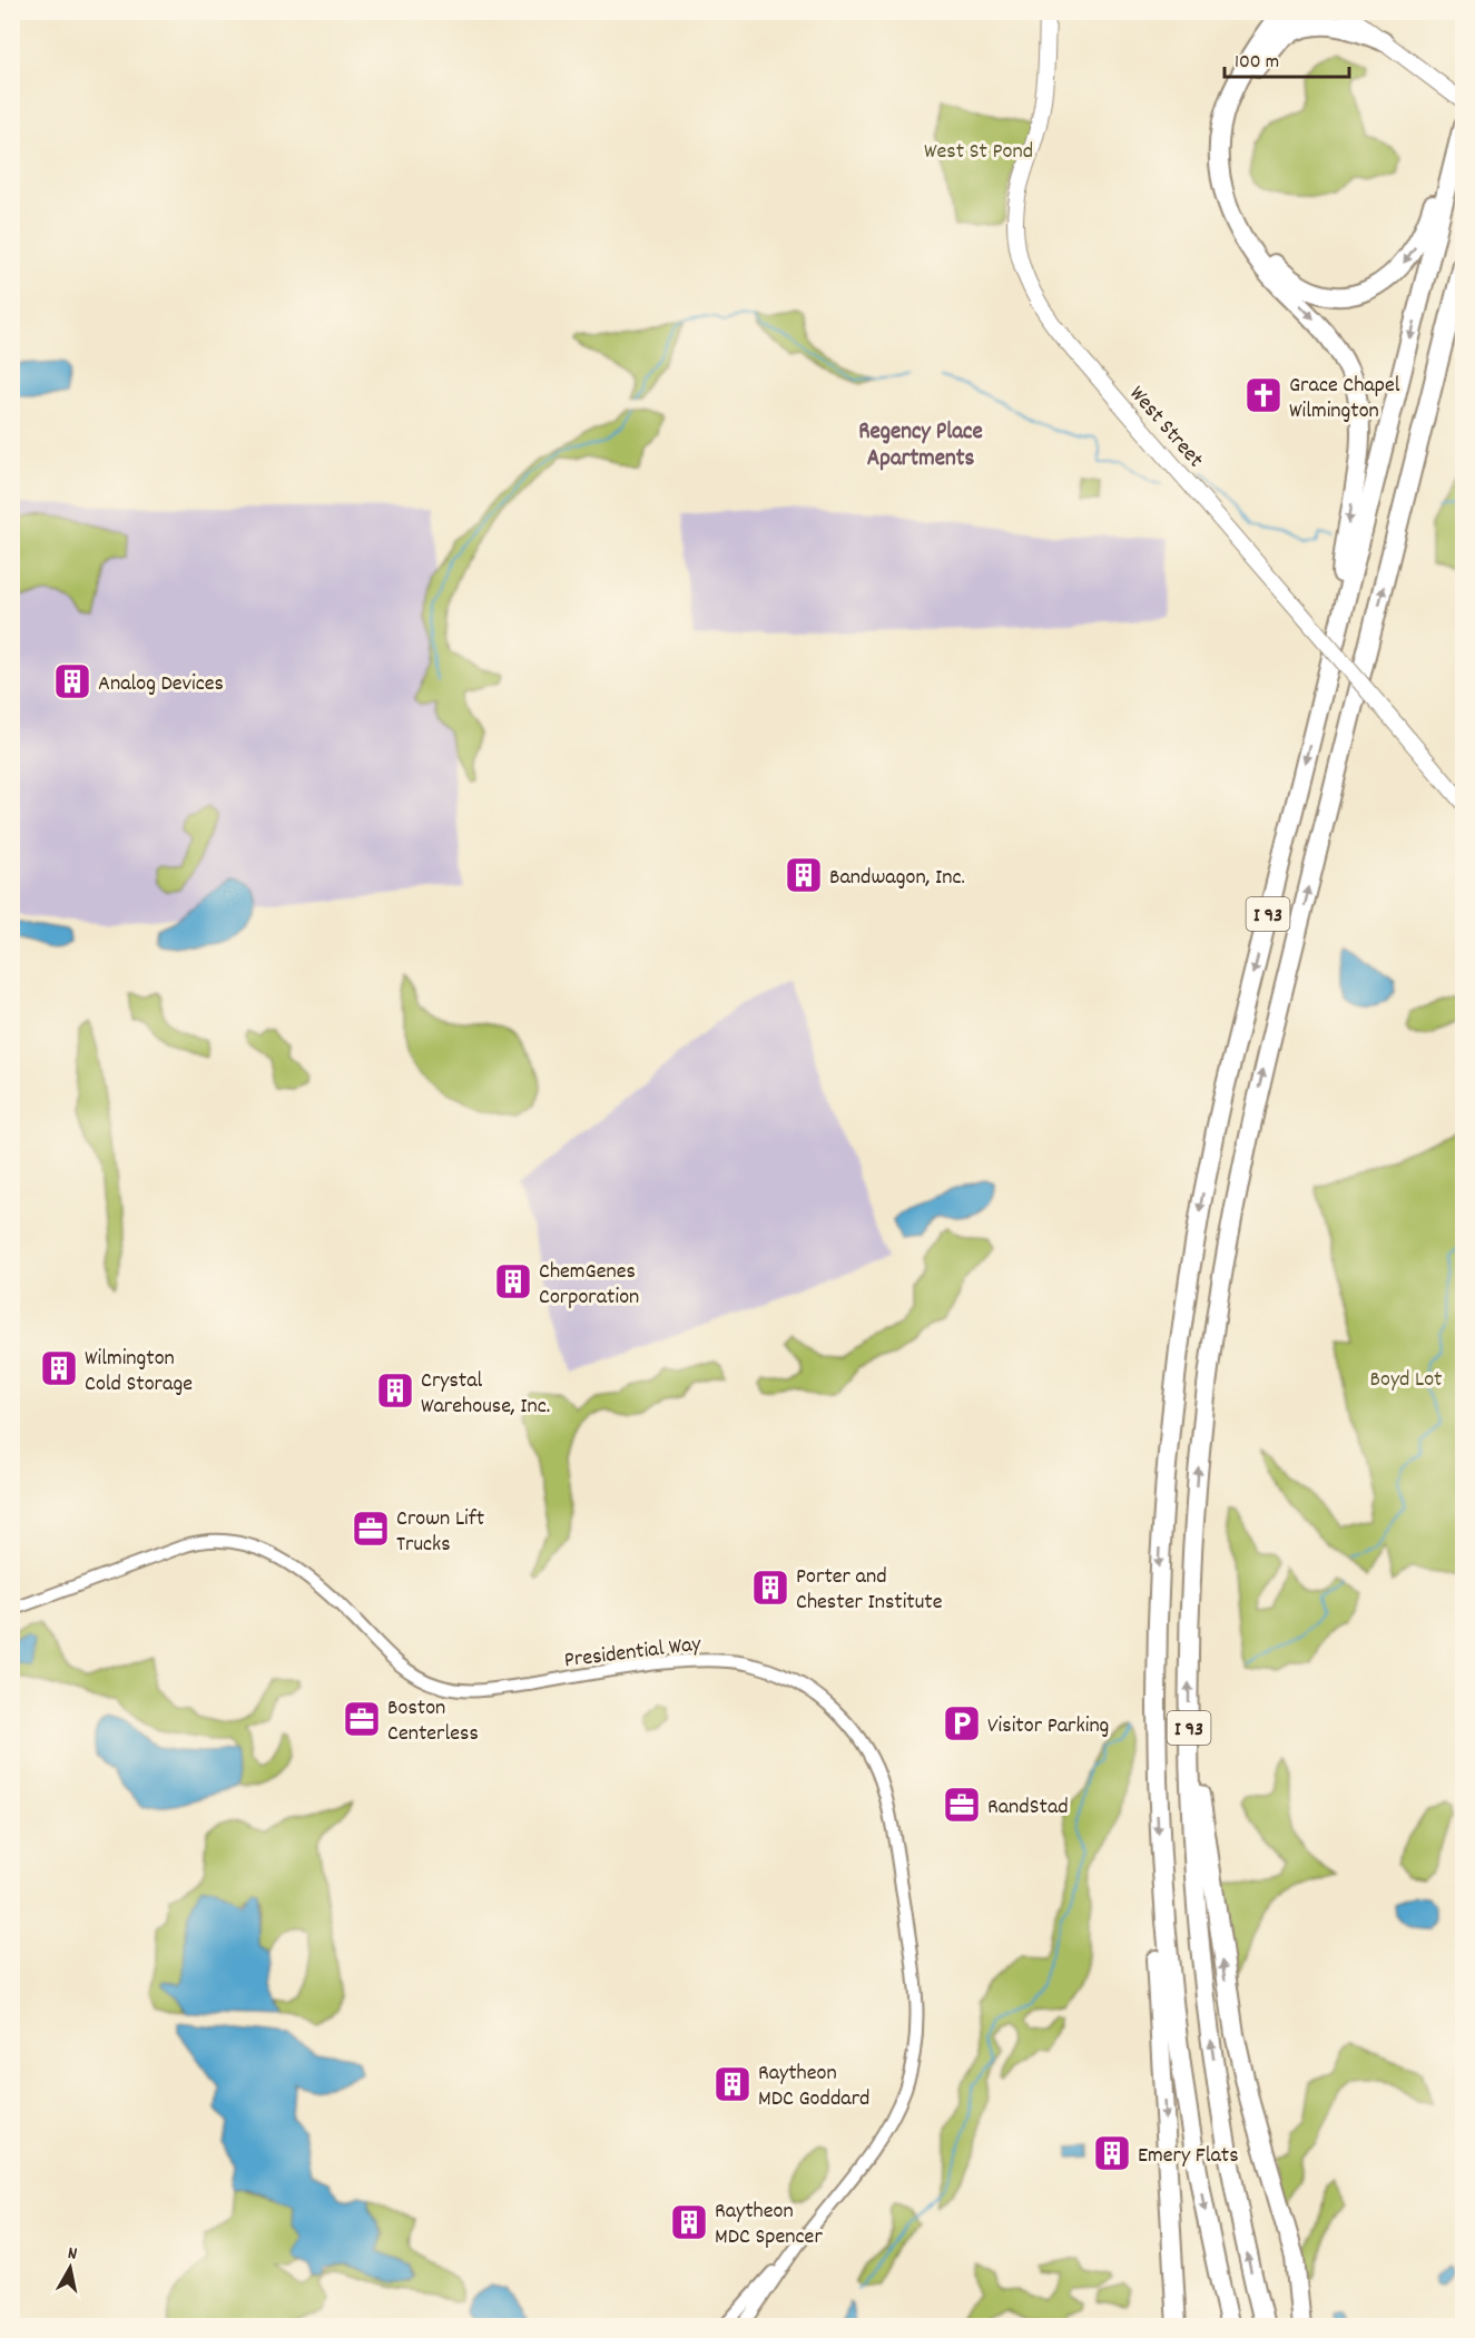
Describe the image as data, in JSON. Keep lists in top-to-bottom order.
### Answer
{
  "streets": {
    "highway": ["I 93"],
    "main road": ["West Street"],
    "street": ["Presidential Way"]
  },
  "districts": ["Regency Place Apartments"],
  "parks": ["West St Pond", "Boyd Lot"],
  "places": {
    "church": ["Grace Chapel Wilmington"],
    "building": [
      "Analog Devices",
      "Bandwagon, Inc.",
      "ChemGenes Corporation",
      "Wilmington Cold Storage",
      "Crystal Warehouse, Inc.",
      "Porter and Chester Institute",
      "Raytheon MDC Goddard",
      "Emery Flats",
      "Raytheon MDC Spencer"
    ],
    "office": ["Crown Lift Trucks", "Boston Centerless", "RandStad"],
    "parking": ["Visitor Parking"]
  },
  "scale_bar": "100 m",
  "north": "top"
}
